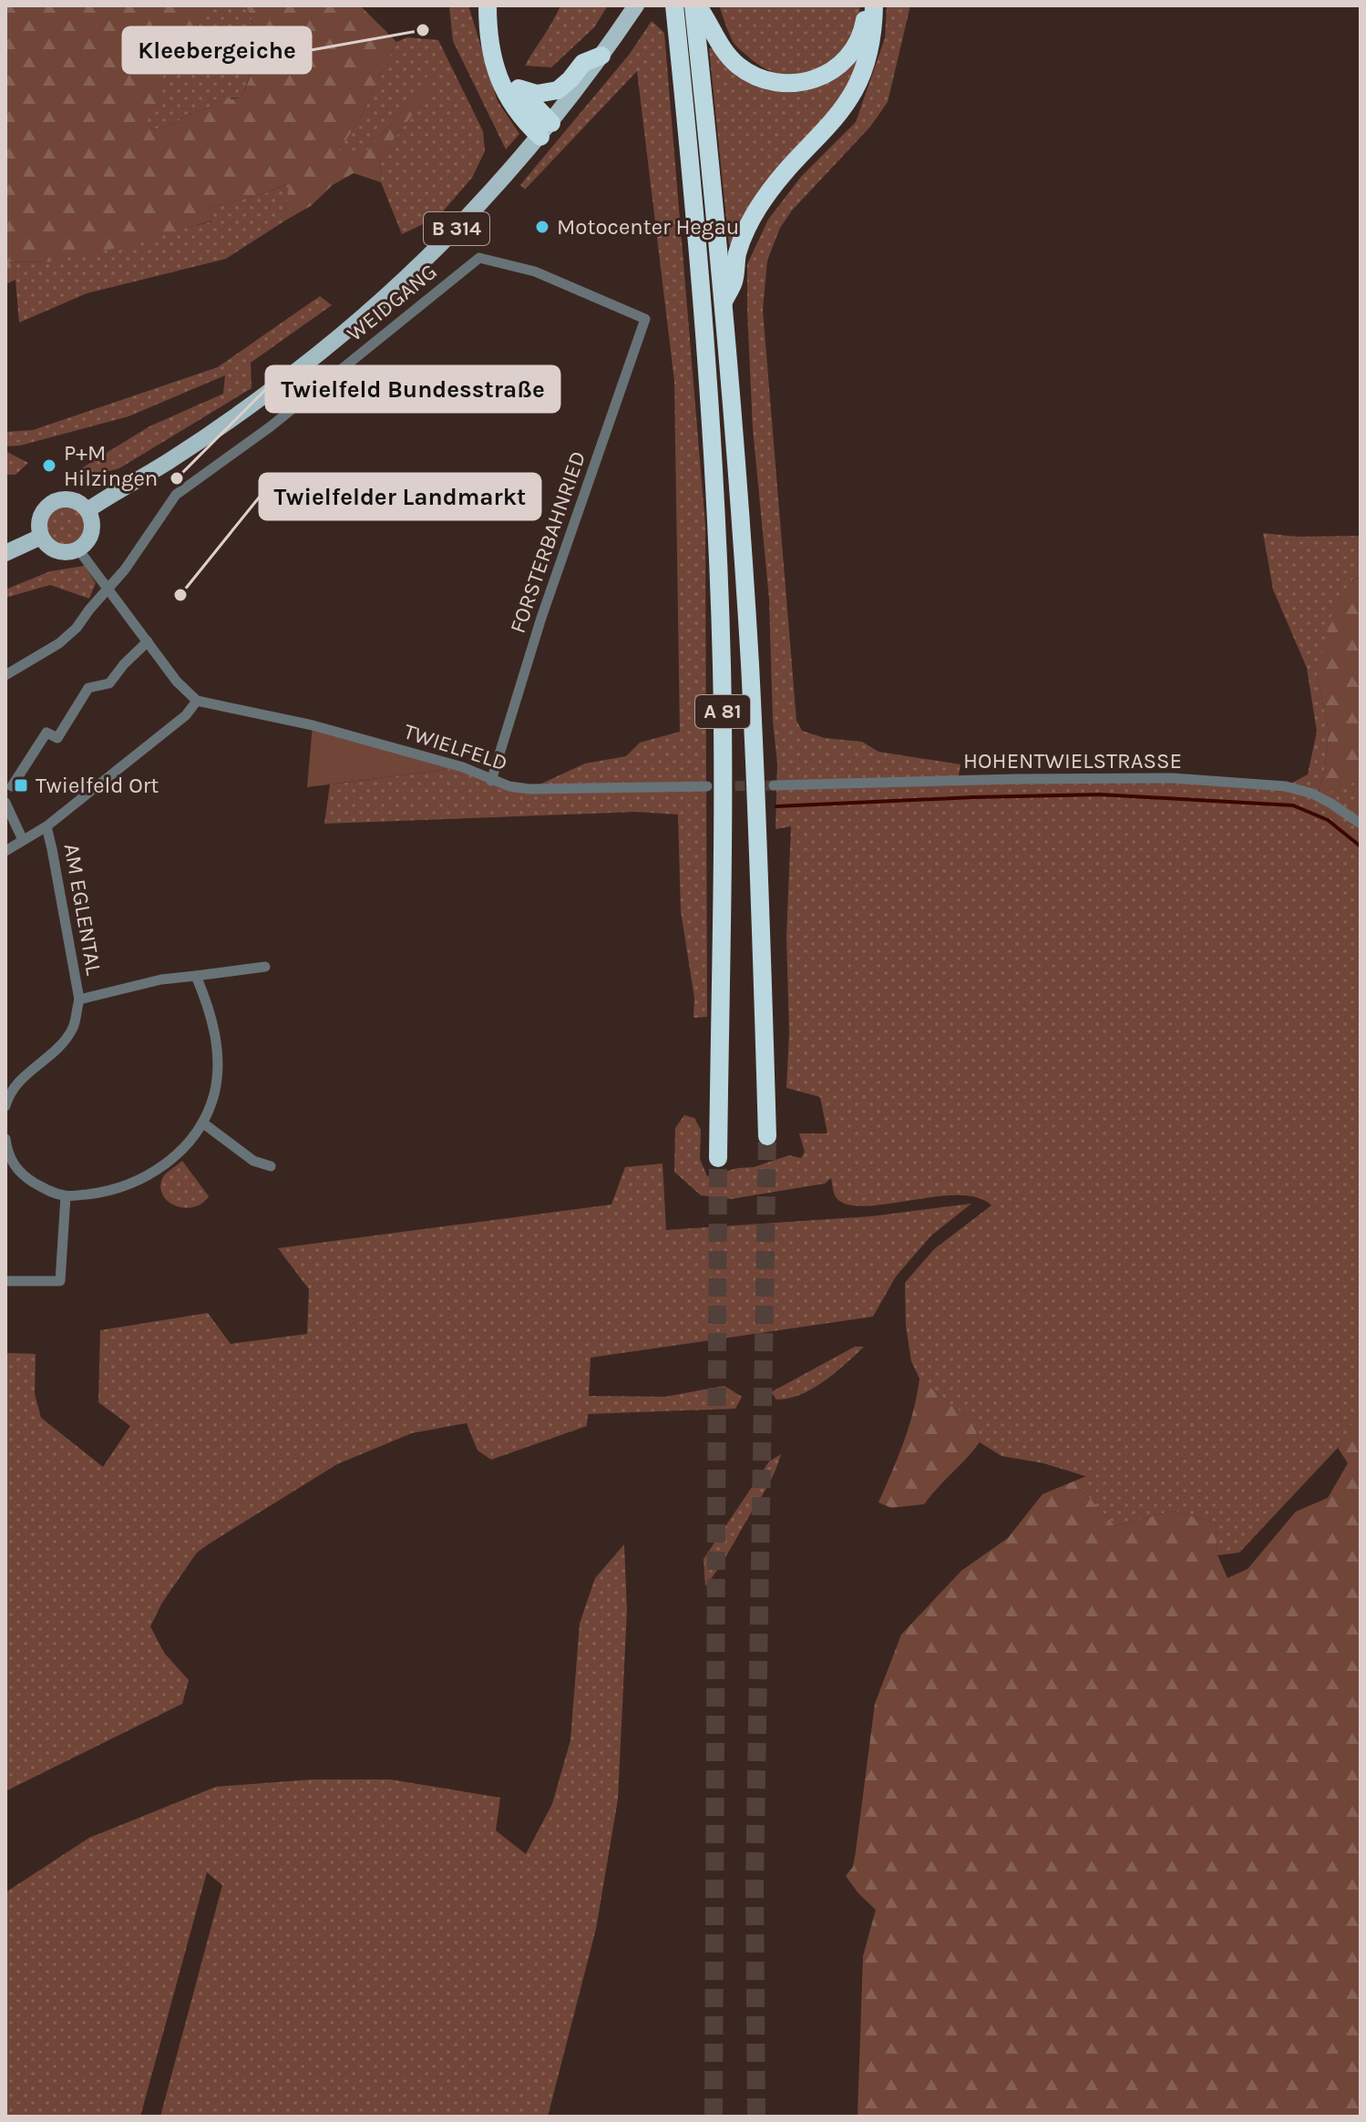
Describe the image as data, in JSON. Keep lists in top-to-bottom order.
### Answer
{
  "streets": {
    "highway": ["A 81"],
    "main road": ["B 314"],
    "street": [
      "WEIDGANG",
      "FORSTERBAHNRIED",
      "TWIELFELD",
      "HOHENTWIELSTRASSE",
      "AM EGLENTAL"
    ]
  },
  "crossings": [
    ["WEIDGANG", "FORSTERBAHNRIED"],
    ["FORSTERBAHNRIED", "TWIELFELD"]
  ],
  "places": {
    "other": [
      "Kleebergeiche",
      "Motocenter Hegau",
      "P+M Hilzingen",
      "Twielfeld Bundesstraße",
      "Twielfelder Landmarkt"
    ],
    "transit": ["Twielfeld Ort"]
  }
}
